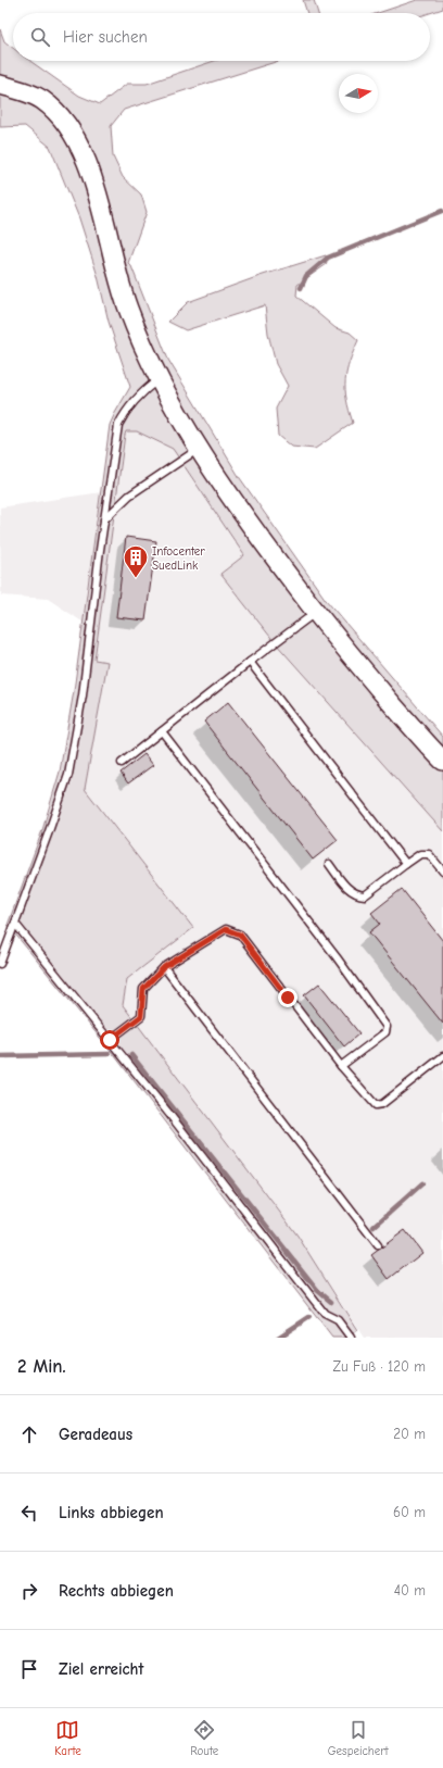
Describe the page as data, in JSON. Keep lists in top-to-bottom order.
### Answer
{
  "places": {
    "building": ["Infocenter SuedLink"]
  },
  "north": "right",
  "page": {
    "search": "Hier suchen",
    "heading": ["2 Min.", "Zu Fuß · 120 m"],
    "list": [
      ["Geradeaus", "20 m"],
      ["Links abbiegen", "60 m"],
      ["Rechts abbiegen", "40 m"],
      "Ziel erreicht"
    ],
    "nav": ["Karte", "Route", "Gespeichert"]
  }
}
